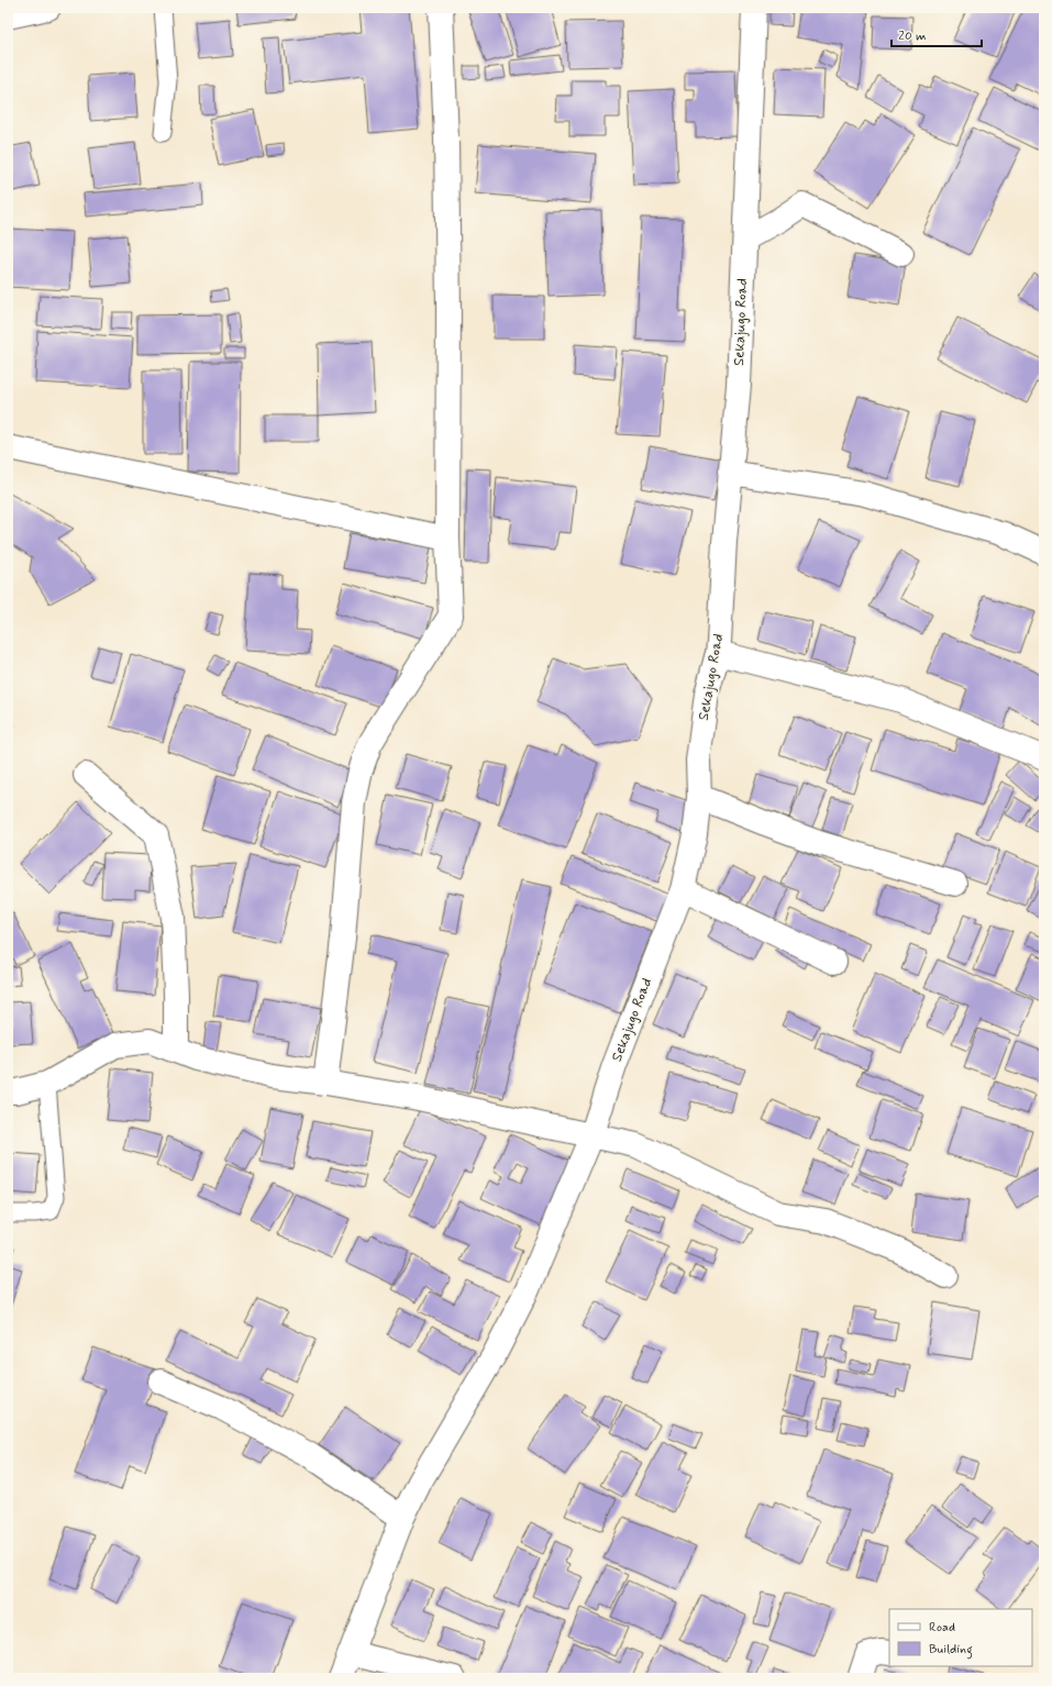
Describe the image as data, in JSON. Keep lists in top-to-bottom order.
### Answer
{
  "streets": {
    "street": ["Sekajugo Road"]
  },
  "legend": ["Road", "Building"],
  "scale_bar": "20 m"
}
